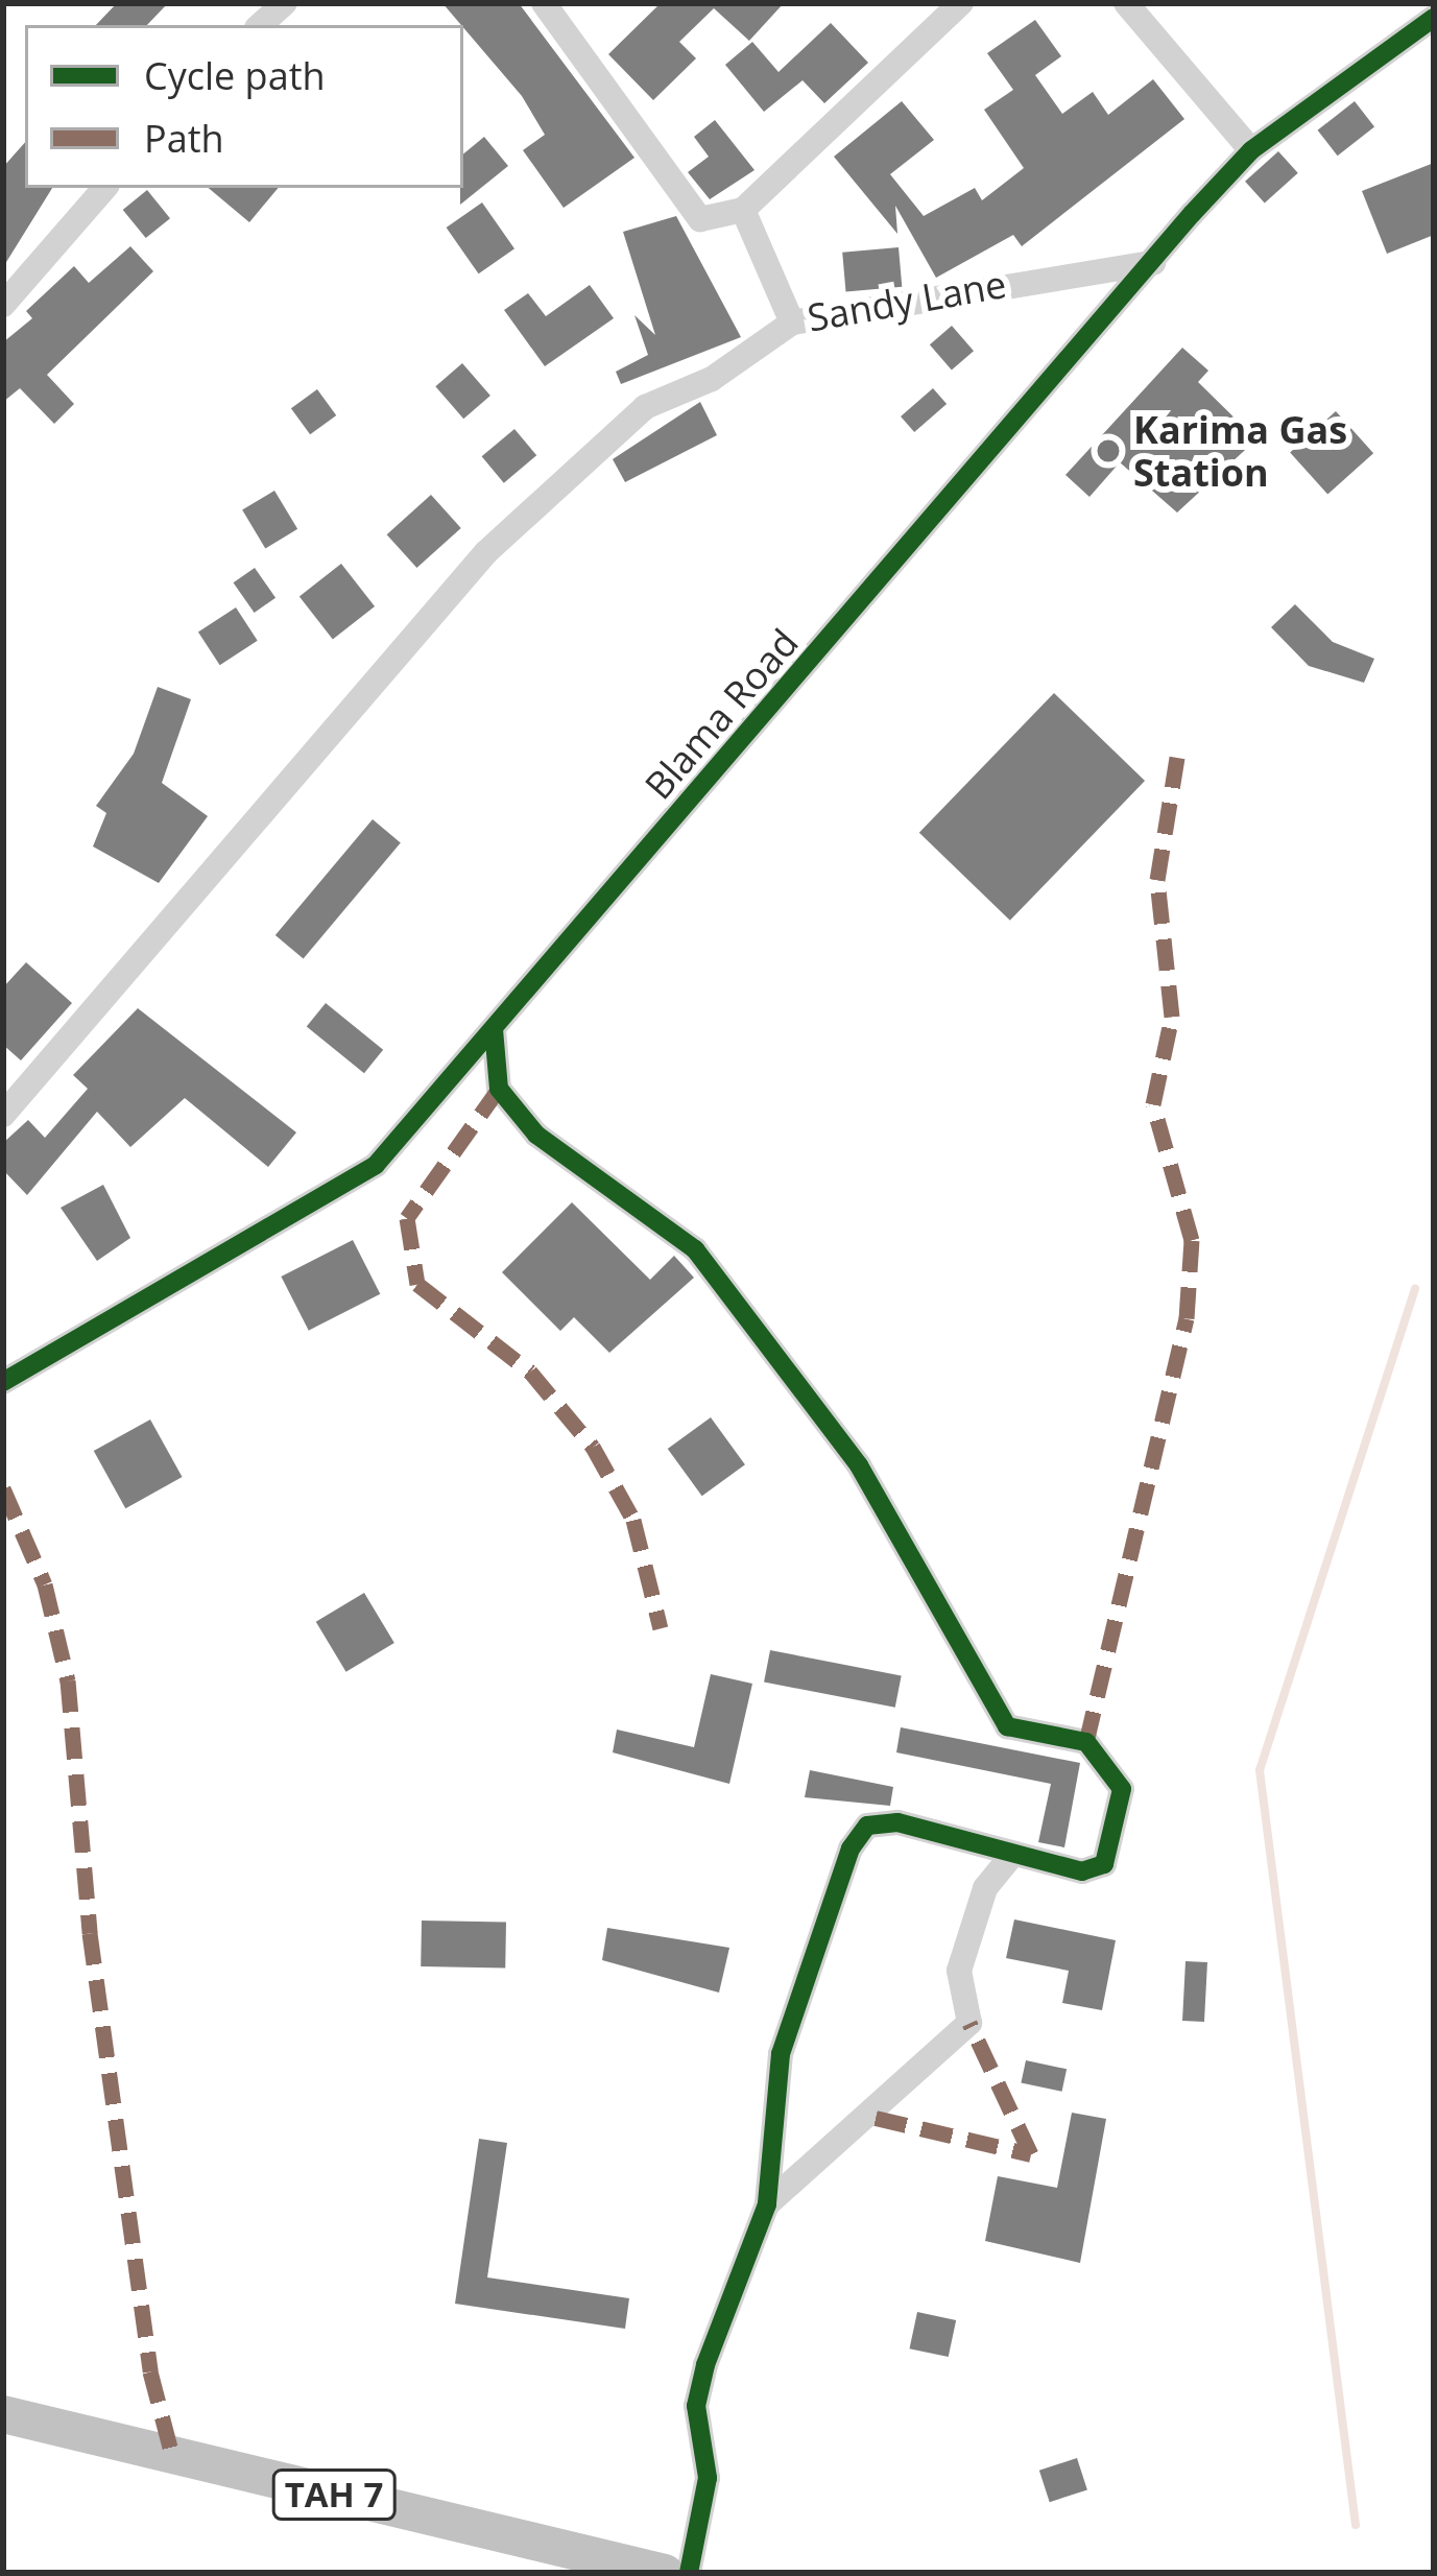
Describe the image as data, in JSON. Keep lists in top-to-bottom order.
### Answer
{
  "streets": {
    "highway": ["TAH 7"],
    "street": ["Sandy Lane", "Blama Road"]
  },
  "crossings": [
    ["Sandy Lane", "Blama Road"]
  ],
  "places": ["Karima Gas Station"],
  "legend": ["Cycle path", "Path"]
}
